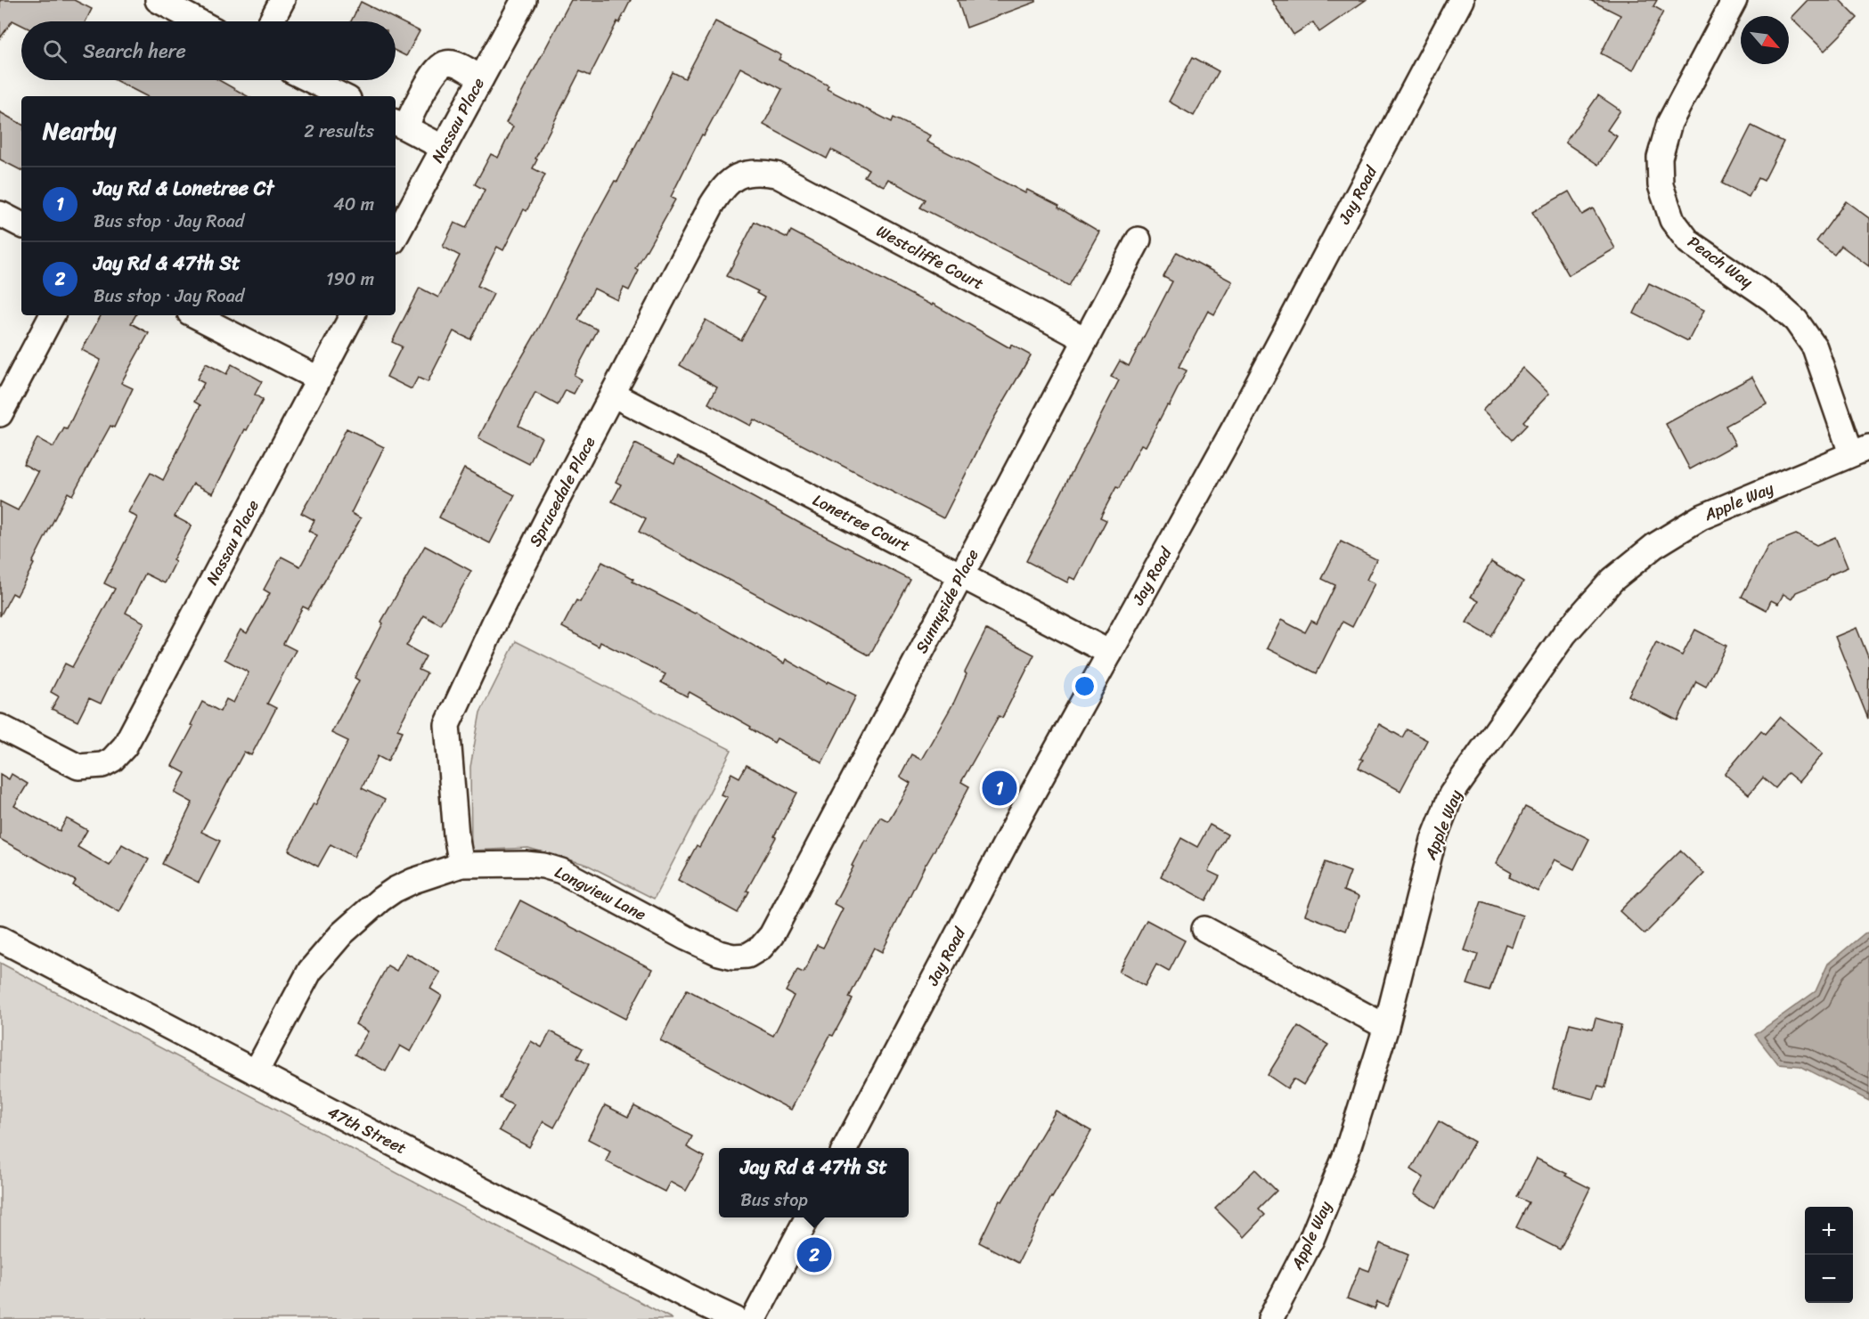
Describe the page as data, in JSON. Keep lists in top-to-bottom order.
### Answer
{
  "streets": {
    "street": [
      "Nassau Place",
      "Jay Road",
      "Westcliffe Court",
      "Peach Way",
      "Sprucedale Place",
      "Apple Way",
      "Lonetree Court",
      "Sunnyside Place",
      "Longview Lane",
      "47th Street"
    ]
  },
  "crossings": [
    ["Jay Road", "Lonetree Court"],
    ["Westcliffe Court", "Sprucedale Place"],
    ["Westcliffe Court", "Sunnyside Place"],
    ["Peach Way", "Apple Way"],
    ["Sprucedale Place", "Lonetree Court"],
    ["Sprucedale Place", "Longview Lane"],
    ["Lonetree Court", "Sunnyside Place"],
    ["Sunnyside Place", "Longview Lane"],
    ["Longview Lane", "47th Street"]
  ],
  "north": "bottom right",
  "page": {
    "search": "Search here",
    "heading": ["Nearby", "2 results"],
    "list": [
      {
        "mark": "1",
        "name": "Jay Rd & Lonetree Ct",
        "note": "Bus stop · Jay Road",
        "value": "40 m"
      },
      {
        "mark": "2",
        "name": "Jay Rd & 47th St",
        "note": "Bus stop · Jay Road",
        "value": "190 m"
      }
    ],
    "pins": ["1", "2"],
    "popup": ["Jay Rd & 47th St", "Bus stop"],
    "map_buttons": ["+", "−"]
  }
}
